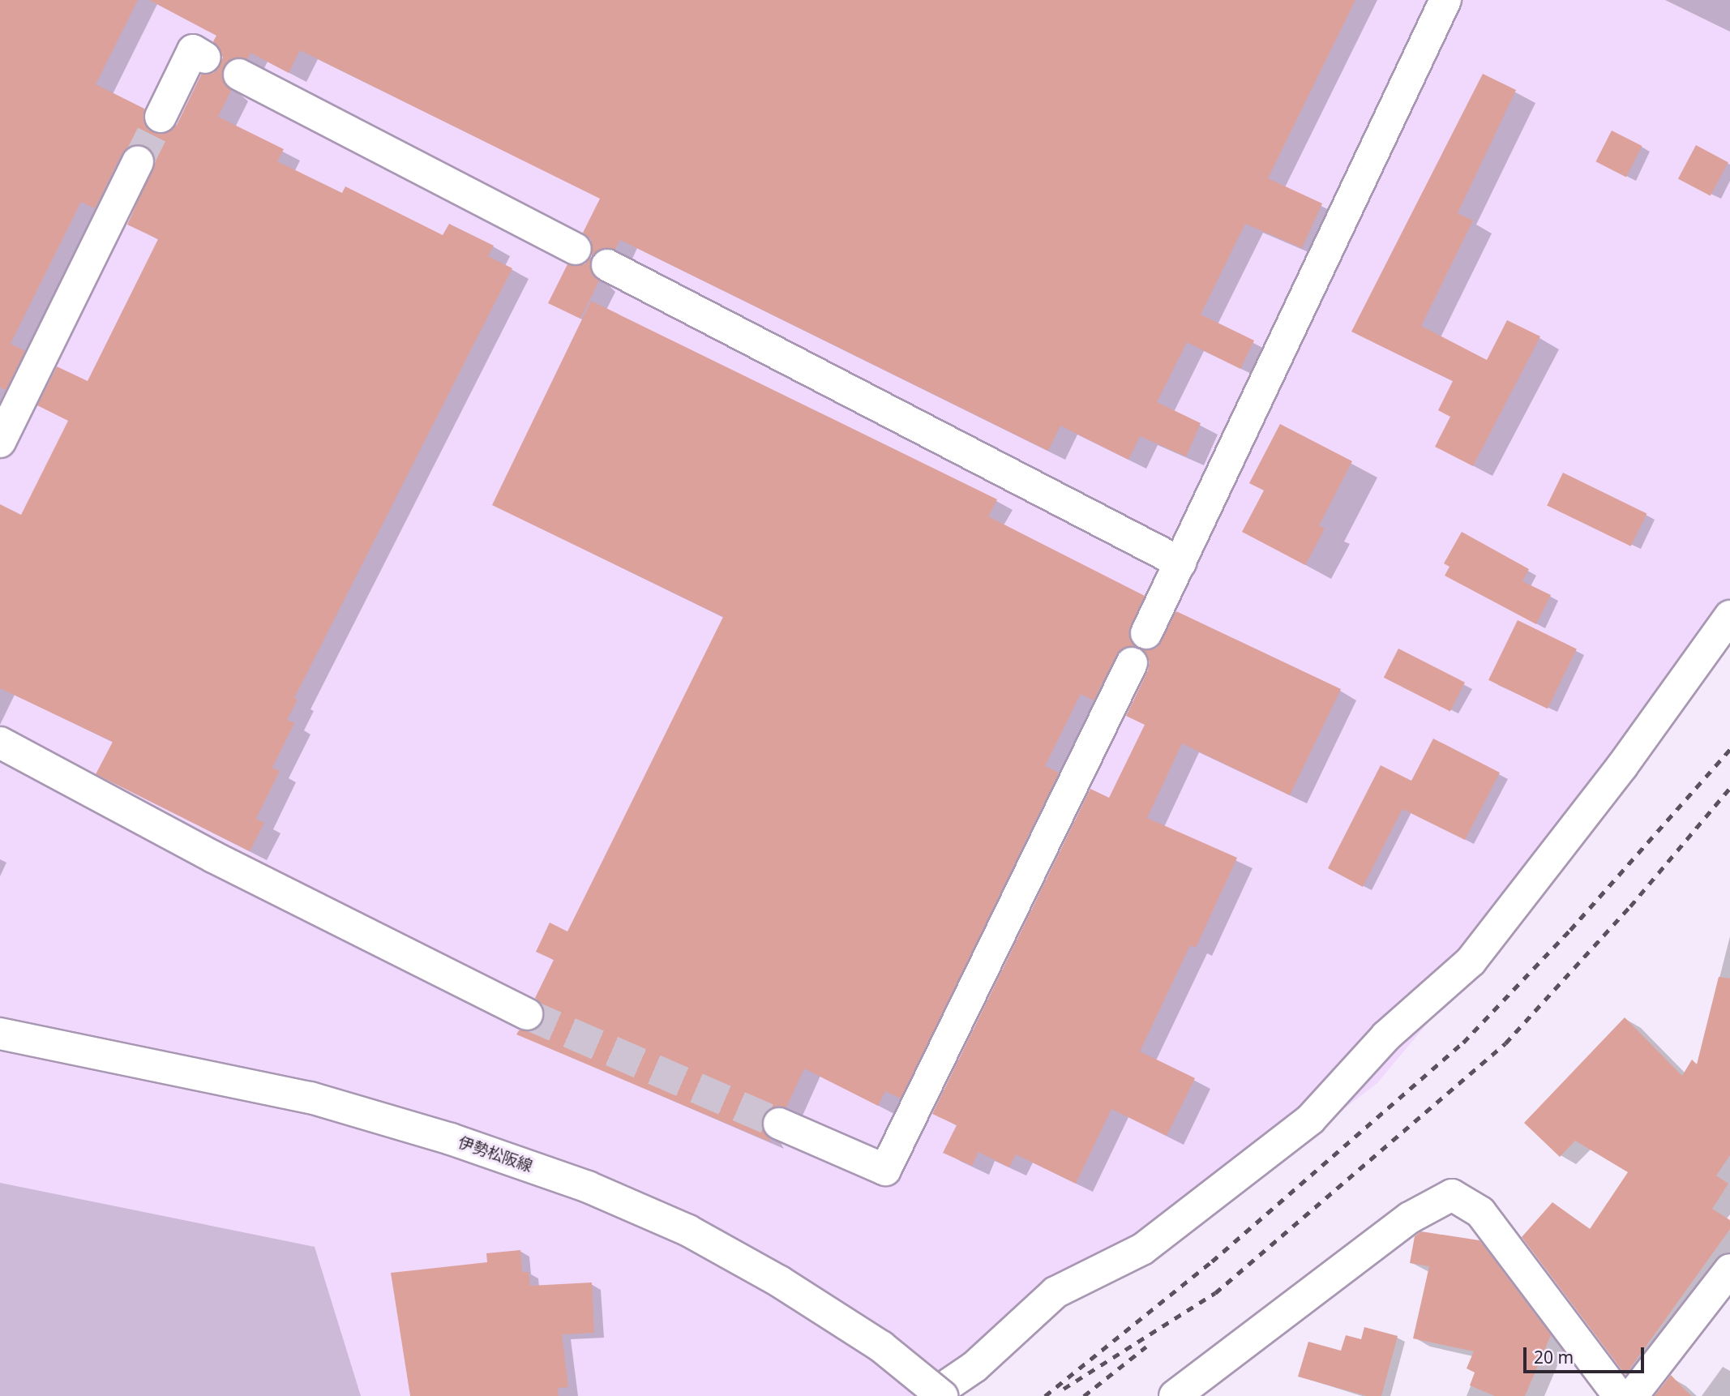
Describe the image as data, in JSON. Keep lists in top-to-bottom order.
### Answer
{
  "streets": {
    "street": ["伊勢松阪線"]
  },
  "scale_bar": "20 m"
}
